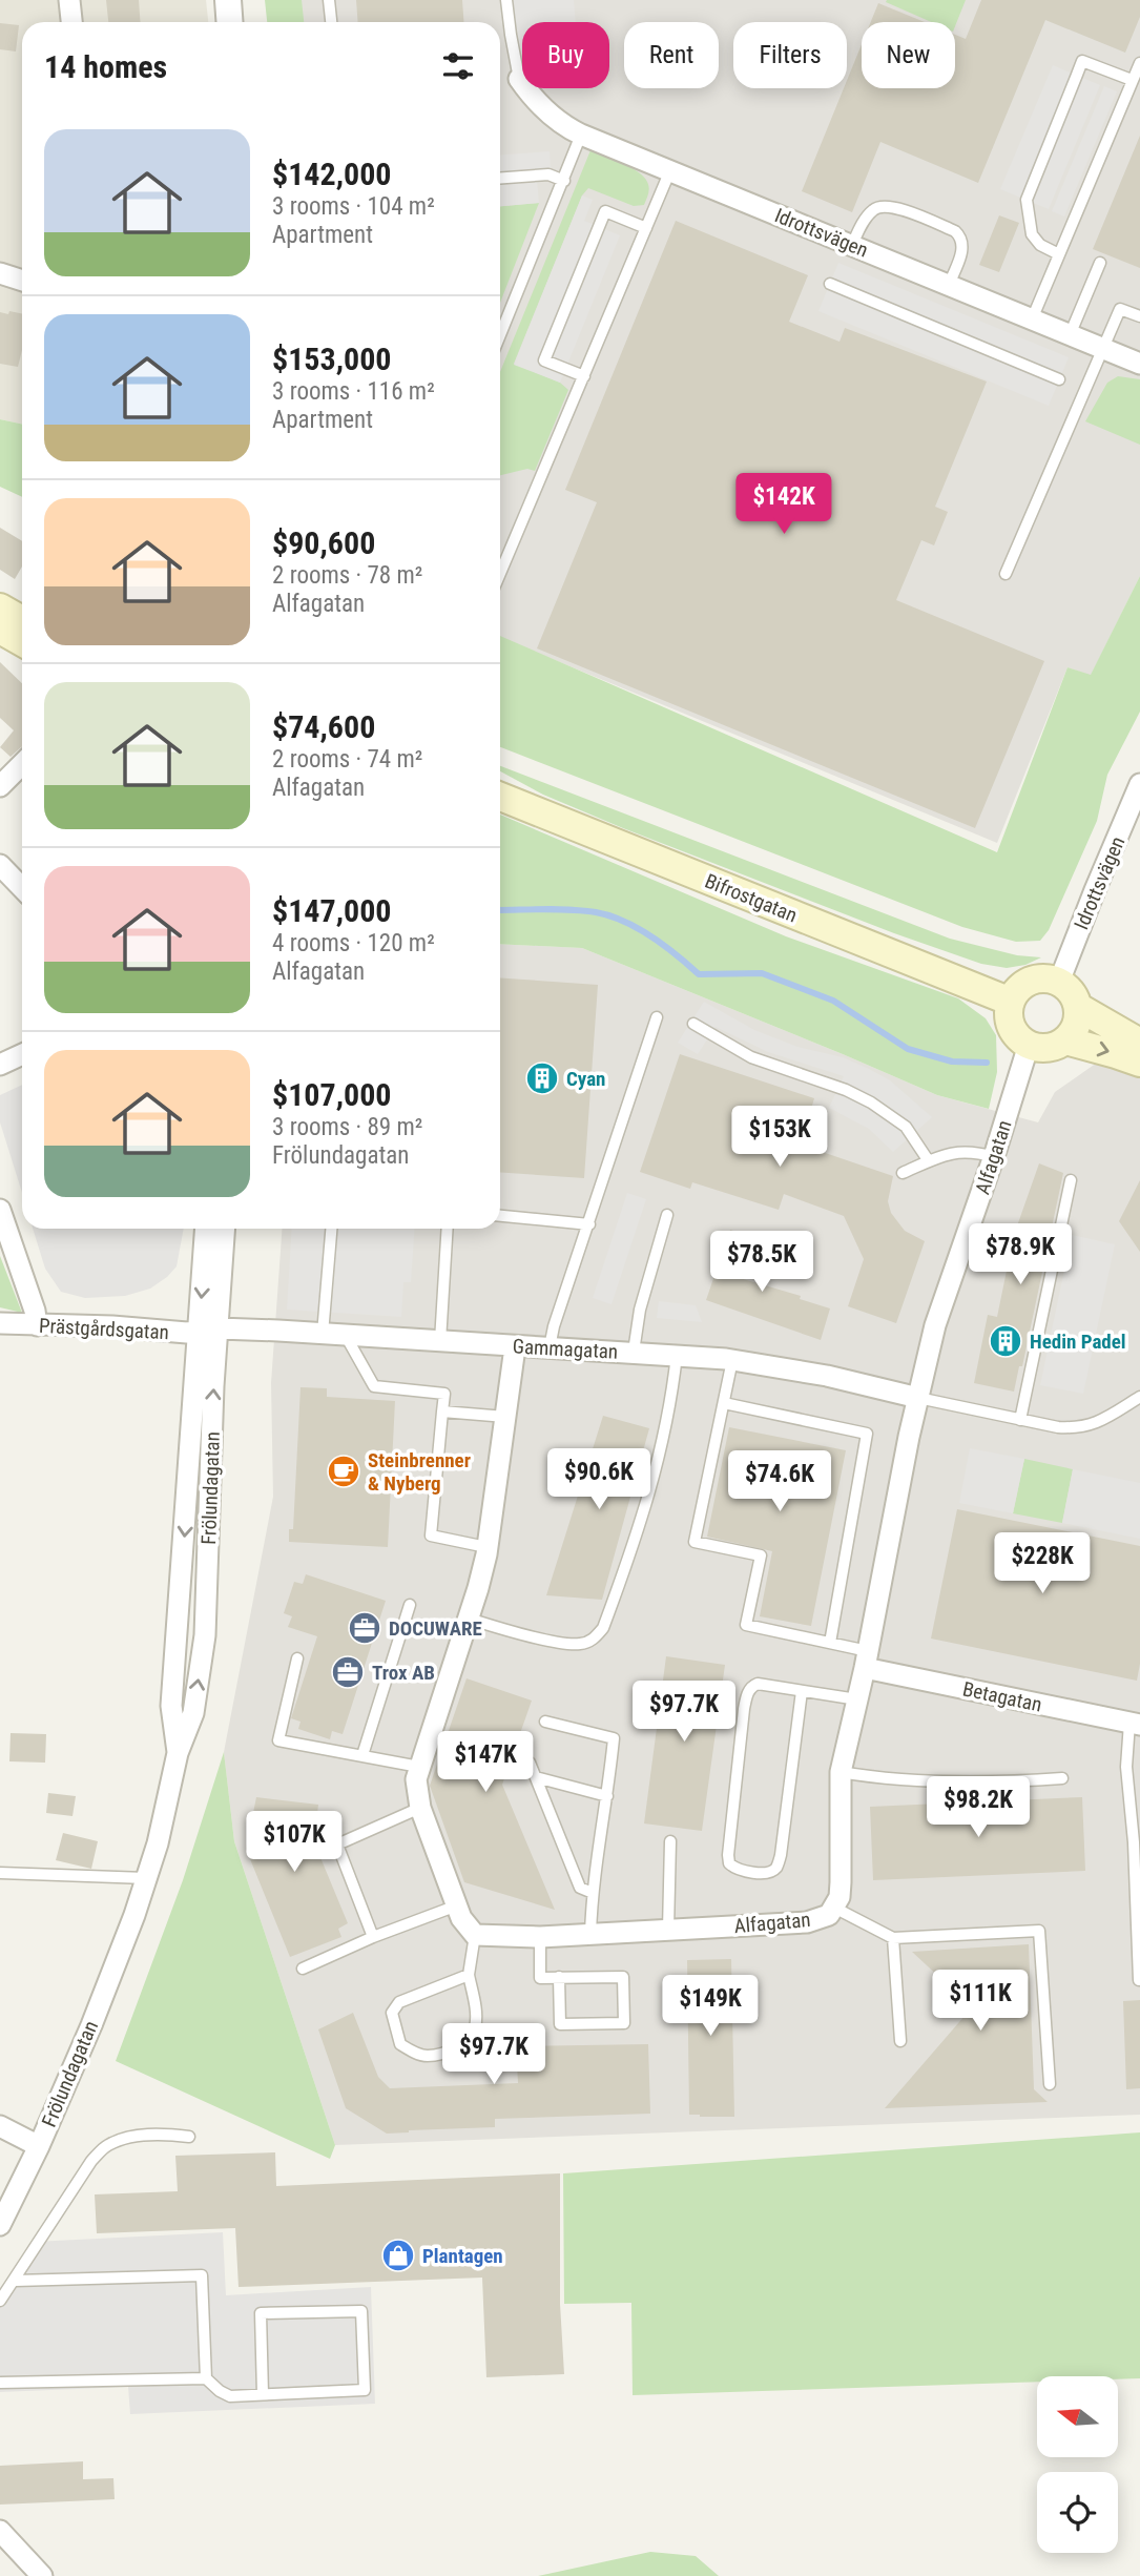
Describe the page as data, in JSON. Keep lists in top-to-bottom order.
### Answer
{
  "streets": {
    "main road": ["Bifrostgatan"],
    "street": [
      "Idrottsvägen",
      "Alfagatan",
      "Prästgårdsgatan",
      "Gammagatan",
      "Frölundagatan",
      "Betagatan"
    ]
  },
  "crossings": [
    ["Idrottsvägen", "Bifrostgatan"],
    ["Idrottsvägen", "Alfagatan"],
    ["Bifrostgatan", "Alfagatan"],
    ["Alfagatan", "Gammagatan"],
    ["Alfagatan", "Betagatan"],
    ["Prästgårdsgatan", "Gammagatan"],
    ["Prästgårdsgatan", "Frölundagatan"],
    ["Gammagatan", "Frölundagatan"]
  ],
  "places": {
    "building": ["Cyan", "Hedin Padel"],
    "cafe": ["Steinbrenner & Nyberg"],
    "office": ["DOCUWARE", "Trox AB"],
    "shop": ["Plantagen"]
  },
  "north": "left",
  "page": {
    "chip": [
      "Buy",
      "Rent",
      "Filters",
      "New"
    ],
    "heading": "14 homes",
    "list": [
      {
        "name": "$142,000",
        "note": "3 rooms · 104 m² · Apartment"
      },
      {
        "name": "$153,000",
        "note": "3 rooms · 116 m² · Apartment"
      },
      {
        "name": "$90,600",
        "note": "2 rooms · 78 m² · Alfagatan"
      },
      {
        "name": "$74,600",
        "note": "2 rooms · 74 m² · Alfagatan"
      },
      {
        "name": "$147,000",
        "note": "4 rooms · 120 m² · Alfagatan"
      },
      {
        "name": "$107,000",
        "note": "3 rooms · 89 m² · Frölundagatan"
      }
    ],
    "price": [
      "$142K",
      "$153K",
      "$78.9K",
      "$78.5K",
      "$90.6K",
      "$74.6K",
      "$228K",
      "$97.7K",
      "$147K",
      "$98.2K",
      "$107K",
      "$111K",
      "$149K",
      "$97.7K"
    ]
  }
}
